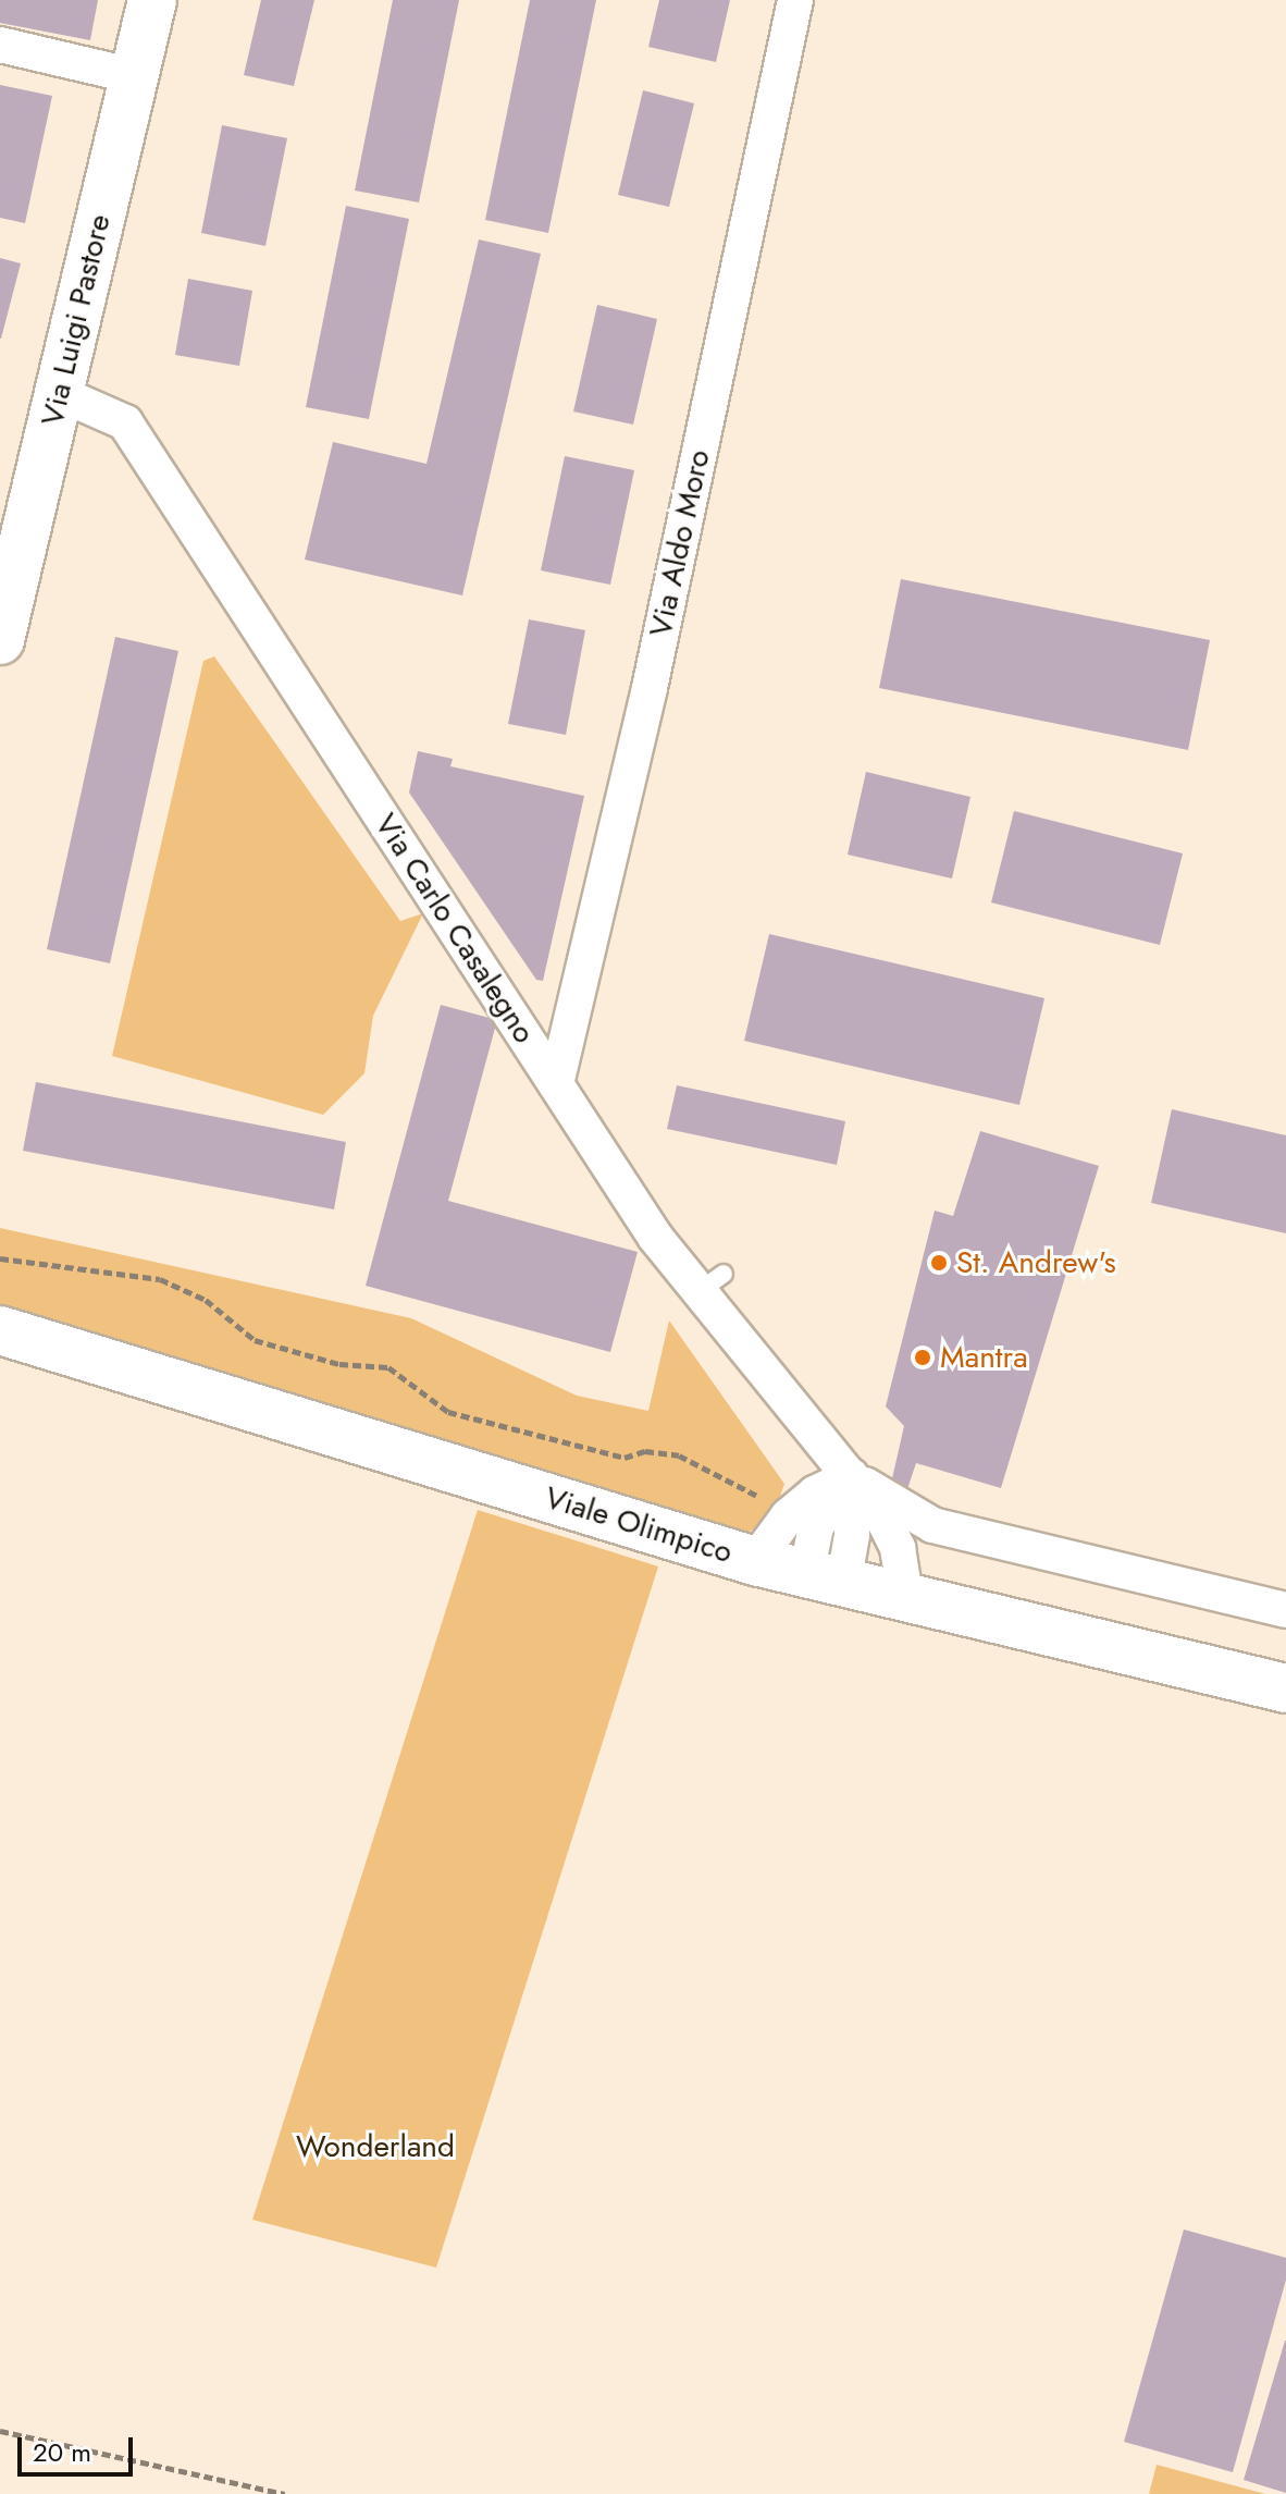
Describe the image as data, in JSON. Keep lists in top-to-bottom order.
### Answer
{
  "streets": {
    "main road": ["Via Luigi Pastore", "Viale Olimpico"],
    "street": ["Via Aldo Moro", "Via Carlo Casalegno"]
  },
  "crossings": [
    ["Via Luigi Pastore", "Via Carlo Casalegno"],
    ["Via Aldo Moro", "Via Carlo Casalegno"]
  ],
  "parks": ["Wonderland"],
  "places": ["St. Andrew's", "Mantra"],
  "scale_bar": "20 m"
}
